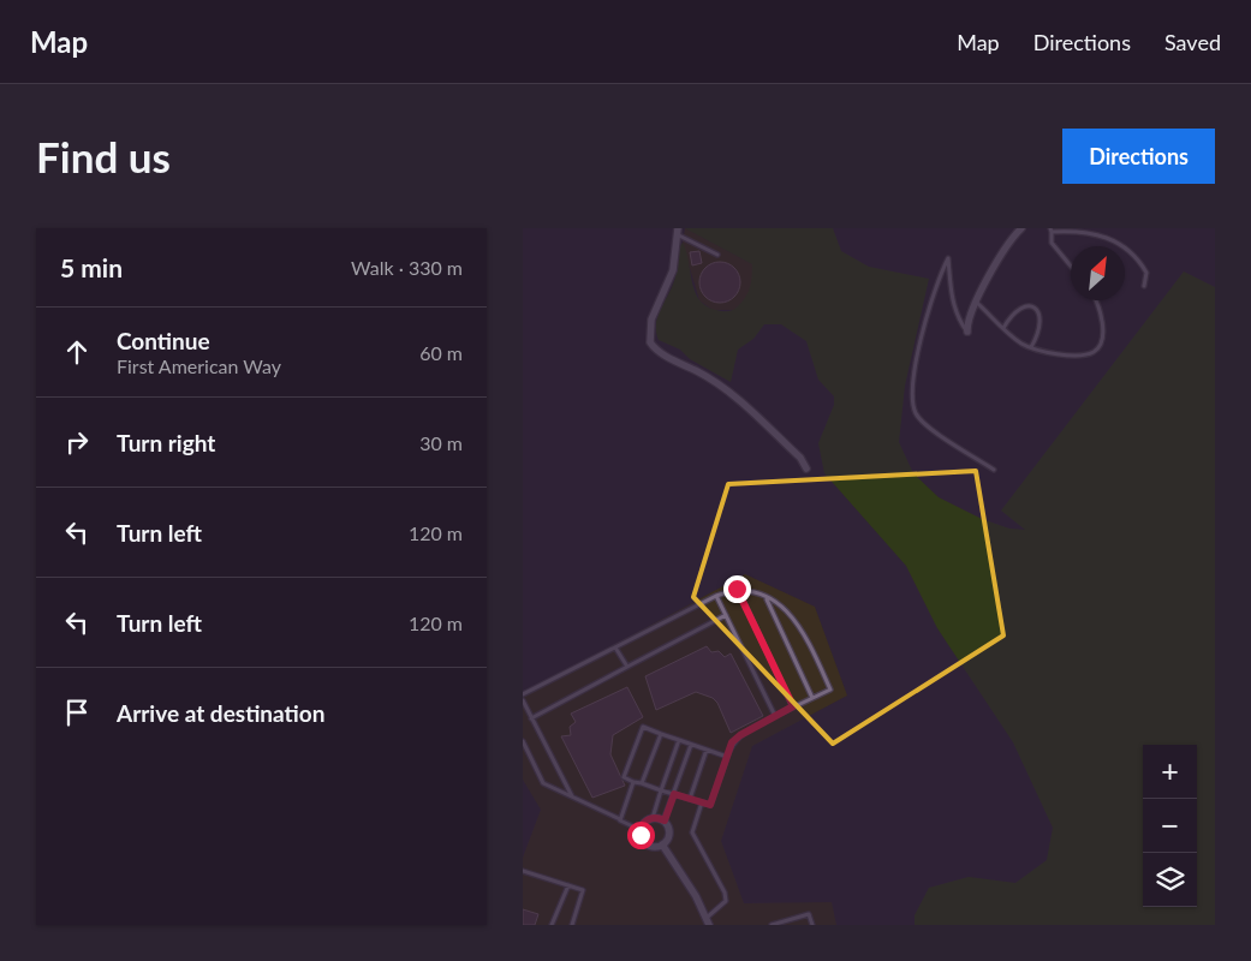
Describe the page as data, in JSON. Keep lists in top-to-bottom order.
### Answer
{
  "north": "top right",
  "page": {
    "header": "Map",
    "nav": ["Map", "Directions", "Saved"],
    "buttons": "Directions",
    "title": "Find us",
    "heading": ["5 min", "Walk · 330 m"],
    "list": [
      ["Continue", "First American Way", "60 m"],
      ["Turn right", "30 m"],
      ["Turn left", "120 m"],
      ["Turn left", "120 m"],
      "Arrive at destination"
    ],
    "map_buttons": ["+", "−"]
  }
}
